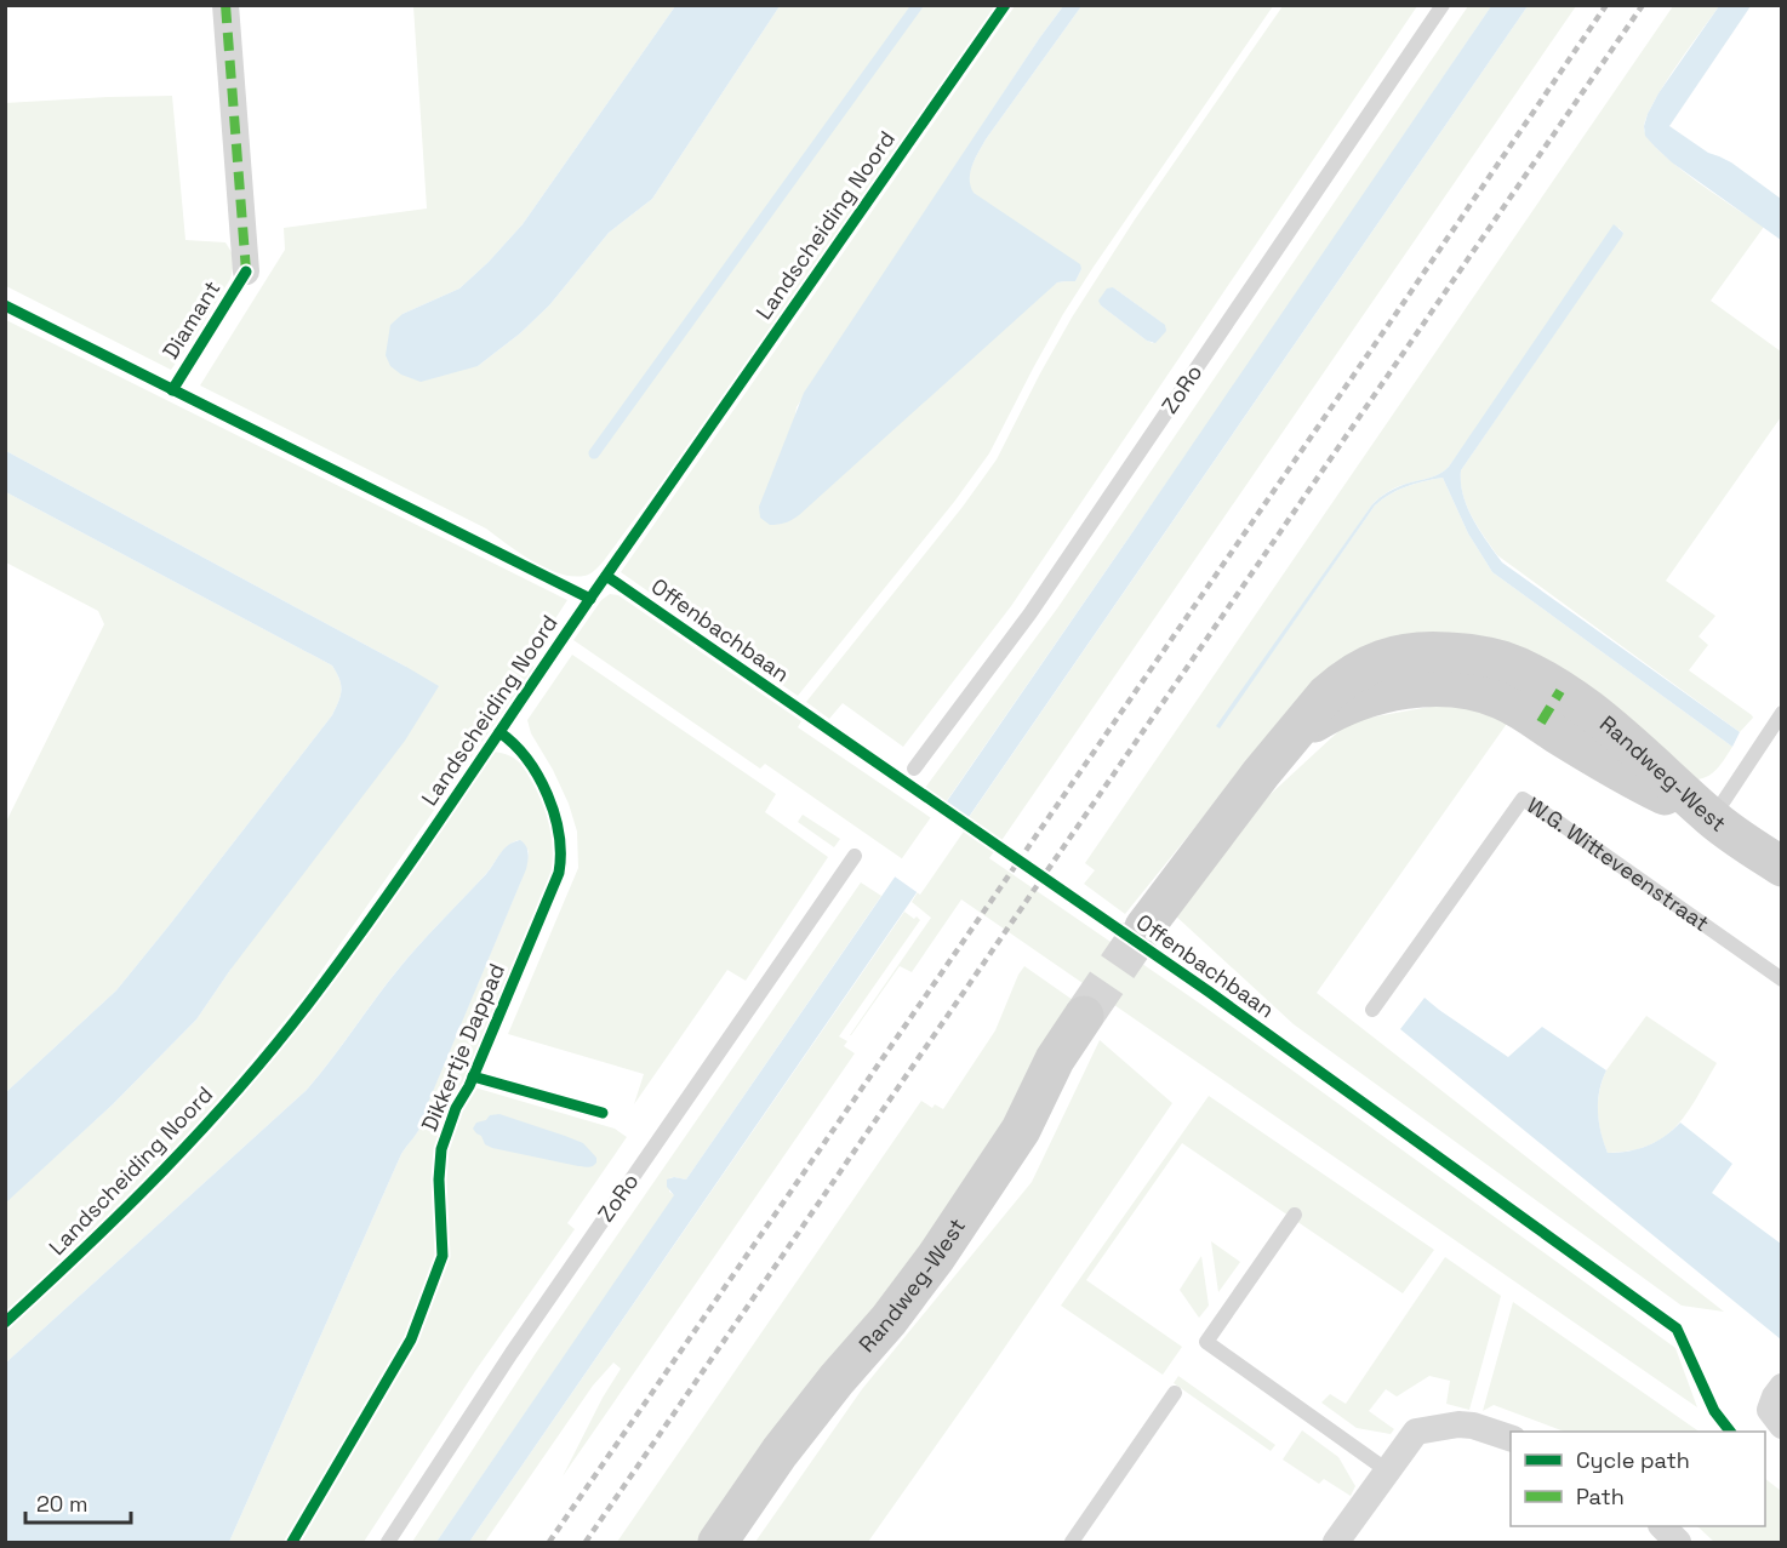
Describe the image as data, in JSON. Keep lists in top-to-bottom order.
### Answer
{
  "streets": {
    "main road": ["Randweg-West"],
    "street": ["Diamant"],
    "lane": ["ZoRo", "W.G. Witteveenstraat"],
    "cycle path": ["Landscheiding Noord", "Offenbachbaan", "Dikkertje Dappad"]
  },
  "legend": ["Cycle path", "Path"],
  "scale_bar": "20 m"
}
